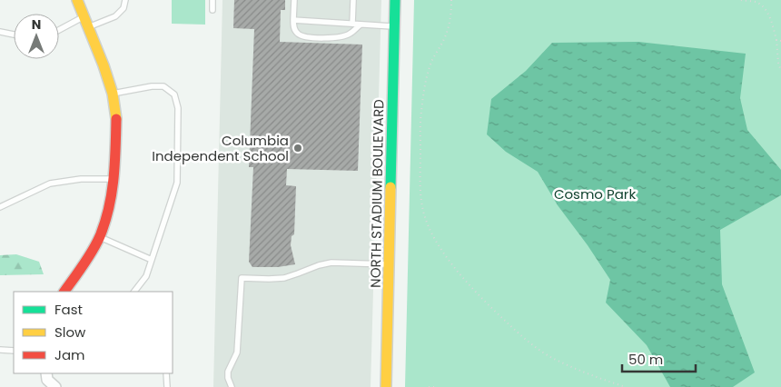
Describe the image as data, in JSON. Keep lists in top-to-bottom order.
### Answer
{
  "streets": {
    "main road": ["NORTH STADIUM BOULEVARD"]
  },
  "parks": ["Cosmo Park"],
  "places": ["Columbia Independent School"],
  "legend": ["Fast", "Slow", "Jam"],
  "scale_bar": "50 m",
  "north": "top"
}
